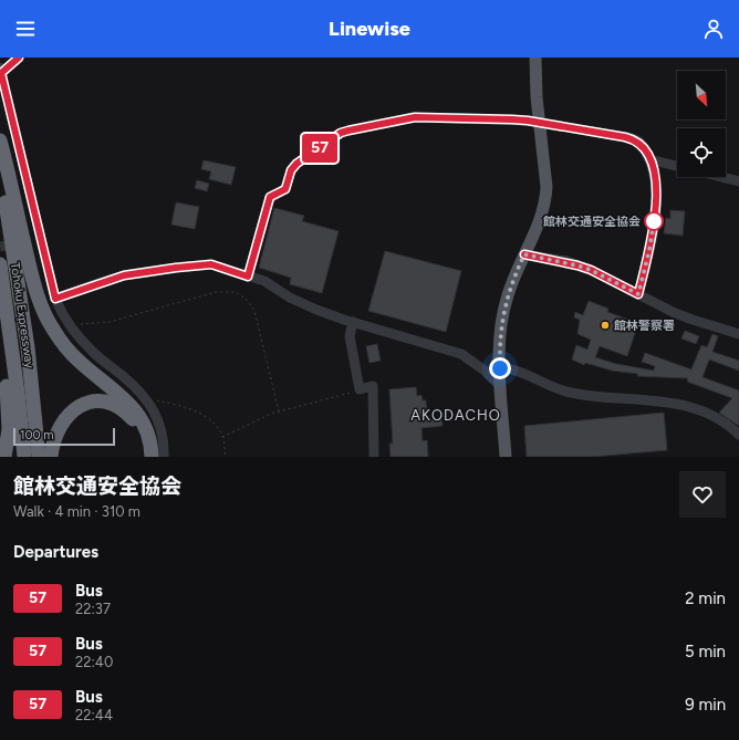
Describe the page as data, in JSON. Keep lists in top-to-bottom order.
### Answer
{
  "streets": {
    "highway": ["Tohoku Expressway"]
  },
  "districts": ["AKODACHO"],
  "places": ["館林交通安全協会", "館林警察署"],
  "lines": ["bus line 57"],
  "scale_bar": "100 m",
  "north": "bottom right",
  "page": {
    "header": "Linewise",
    "on_map": "57",
    "scale": "100 m",
    "heading": [
      ["館林交通安全協会", "Walk · 4 min · 310 m"],
      "Departures"
    ],
    "list": [
      {
        "mark": "57",
        "name": "Bus",
        "note": "22:37",
        "value": "2 min"
      },
      {
        "mark": "57",
        "name": "Bus",
        "note": "22:40",
        "value": "5 min"
      },
      {
        "mark": "57",
        "name": "Bus",
        "note": "22:44",
        "value": "9 min"
      }
    ]
  }
}
